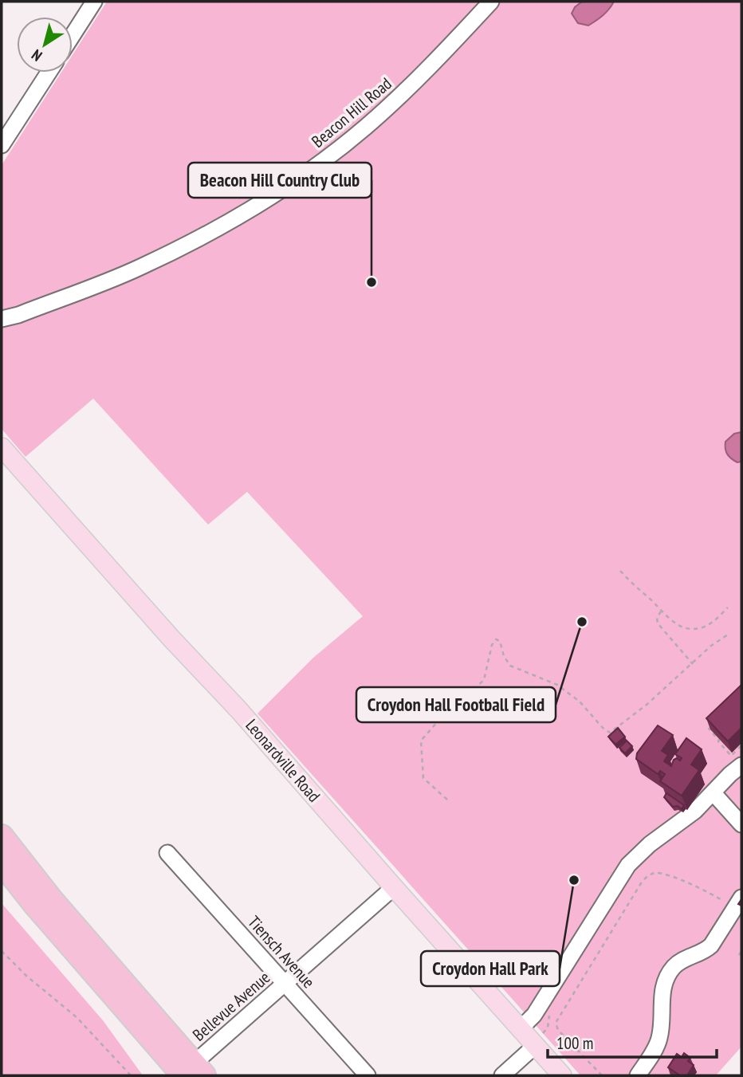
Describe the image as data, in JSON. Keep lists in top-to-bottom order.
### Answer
{
  "streets": {
    "main road": ["Leonardville Road"],
    "street": ["Beacon Hill Road", "Tiensch Avenue", "Bellevue Avenue"]
  },
  "crossings": [
    ["Leonardville Road", "Bellevue Avenue"],
    ["Tiensch Avenue", "Bellevue Avenue"]
  ],
  "places": ["Beacon Hill Country Club", "Croydon Hall Football Field", "Croydon Hall Park"],
  "scale_bar": "100 m",
  "north": "bottom left"
}
